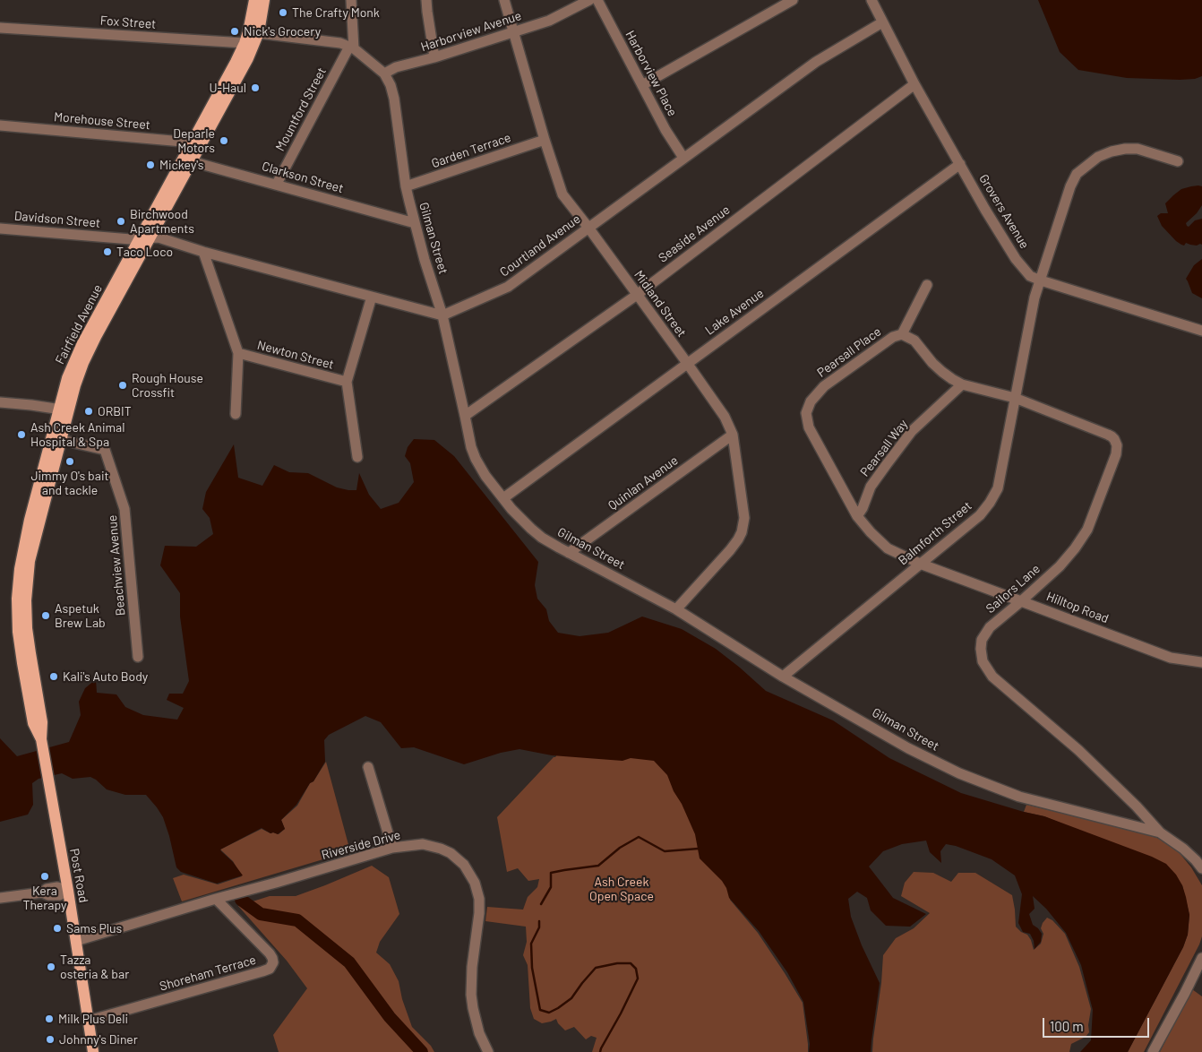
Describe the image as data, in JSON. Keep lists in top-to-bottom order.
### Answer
{
  "streets": {
    "main road": ["Fairfield Avenue", "Post Road"],
    "street": [
      "Fox Street",
      "Harborview Avenue",
      "Harborview Place",
      "Mountford Street",
      "Morehouse Street",
      "Garden Terrace",
      "Clarkson Street",
      "Grovers Avenue",
      "Davidson Street",
      "Seaside Avenue",
      "Gilman Street",
      "Courtland Avenue",
      "Midland Street",
      "Lake Avenue",
      "Pearsall Place",
      "Newton Street",
      "Pearsall Way",
      "Quinlan Avenue",
      "Balmforth Street",
      "Beachview Avenue",
      "Sailors Lane",
      "Hilltop Road",
      "Riverside Drive",
      "Shoreham Terrace"
    ]
  },
  "crossings": [
    ["Fox Street", "Gilman Street"],
    ["Fox Street", "Fairfield Avenue"],
    ["Harborview Avenue", "Gilman Street"],
    ["Harborview Avenue", "Midland Street"],
    ["Harborview Place", "Courtland Avenue"],
    ["Mountford Street", "Clarkson Street"],
    ["Mountford Street", "Gilman Street"],
    ["Morehouse Street", "Fairfield Avenue"],
    ["Garden Terrace", "Gilman Street"],
    ["Garden Terrace", "Midland Street"],
    ["Clarkson Street", "Gilman Street"],
    ["Clarkson Street", "Fairfield Avenue"],
    ["Grovers Avenue", "Seaside Avenue"],
    ["Grovers Avenue", "Courtland Avenue"],
    ["Grovers Avenue", "Lake Avenue"],
    ["Grovers Avenue", "Balmforth Street"],
    ["Davidson Street", "Fairfield Avenue"],
    ["Seaside Avenue", "Gilman Street"],
    ["Seaside Avenue", "Midland Street"],
    ["Gilman Street", "Courtland Avenue"],
    ["Gilman Street", "Midland Street"],
    ["Gilman Street", "Lake Avenue"],
    ["Gilman Street", "Fairfield Avenue"],
    ["Gilman Street", "Quinlan Avenue"],
    ["Gilman Street", "Balmforth Street"],
    ["Gilman Street", "Sailors Lane"],
    ["Courtland Avenue", "Midland Street"],
    ["Midland Street", "Lake Avenue"],
    ["Midland Street", "Quinlan Avenue"],
    ["Fairfield Avenue", "Beachview Avenue"],
    ["Fairfield Avenue", "Post Road"],
    ["Pearsall Place", "Pearsall Way"],
    ["Pearsall Place", "Balmforth Street"],
    ["Pearsall Place", "Sailors Lane"],
    ["Pearsall Place", "Hilltop Road"],
    ["Balmforth Street", "Sailors Lane"],
    ["Balmforth Street", "Hilltop Road"],
    ["Sailors Lane", "Hilltop Road"],
    ["Riverside Drive", "Post Road"],
    ["Riverside Drive", "Shoreham Terrace"],
    ["Post Road", "Shoreham Terrace"]
  ],
  "parks": ["Ash Creek Open Space"],
  "places": [
    "The Crafty Monk",
    "Nick's Grocery",
    "U-Haul",
    "Deparle Motors",
    "Mickey's",
    "Birchwood Apartments",
    "Taco Loco",
    "Rough House Crossfit",
    "ORBIT",
    "Ash Creek Animal Hospital & Spa",
    "Jimmy O's bait and tackle",
    "Aspetuk Brew Lab",
    "Kali's Auto Body",
    "Kera Therapy",
    "Sams Plus",
    "Tazza osteria & bar",
    "Milk Plus Deli",
    "Johnny's Diner"
  ],
  "scale_bar": "100 m"
}
